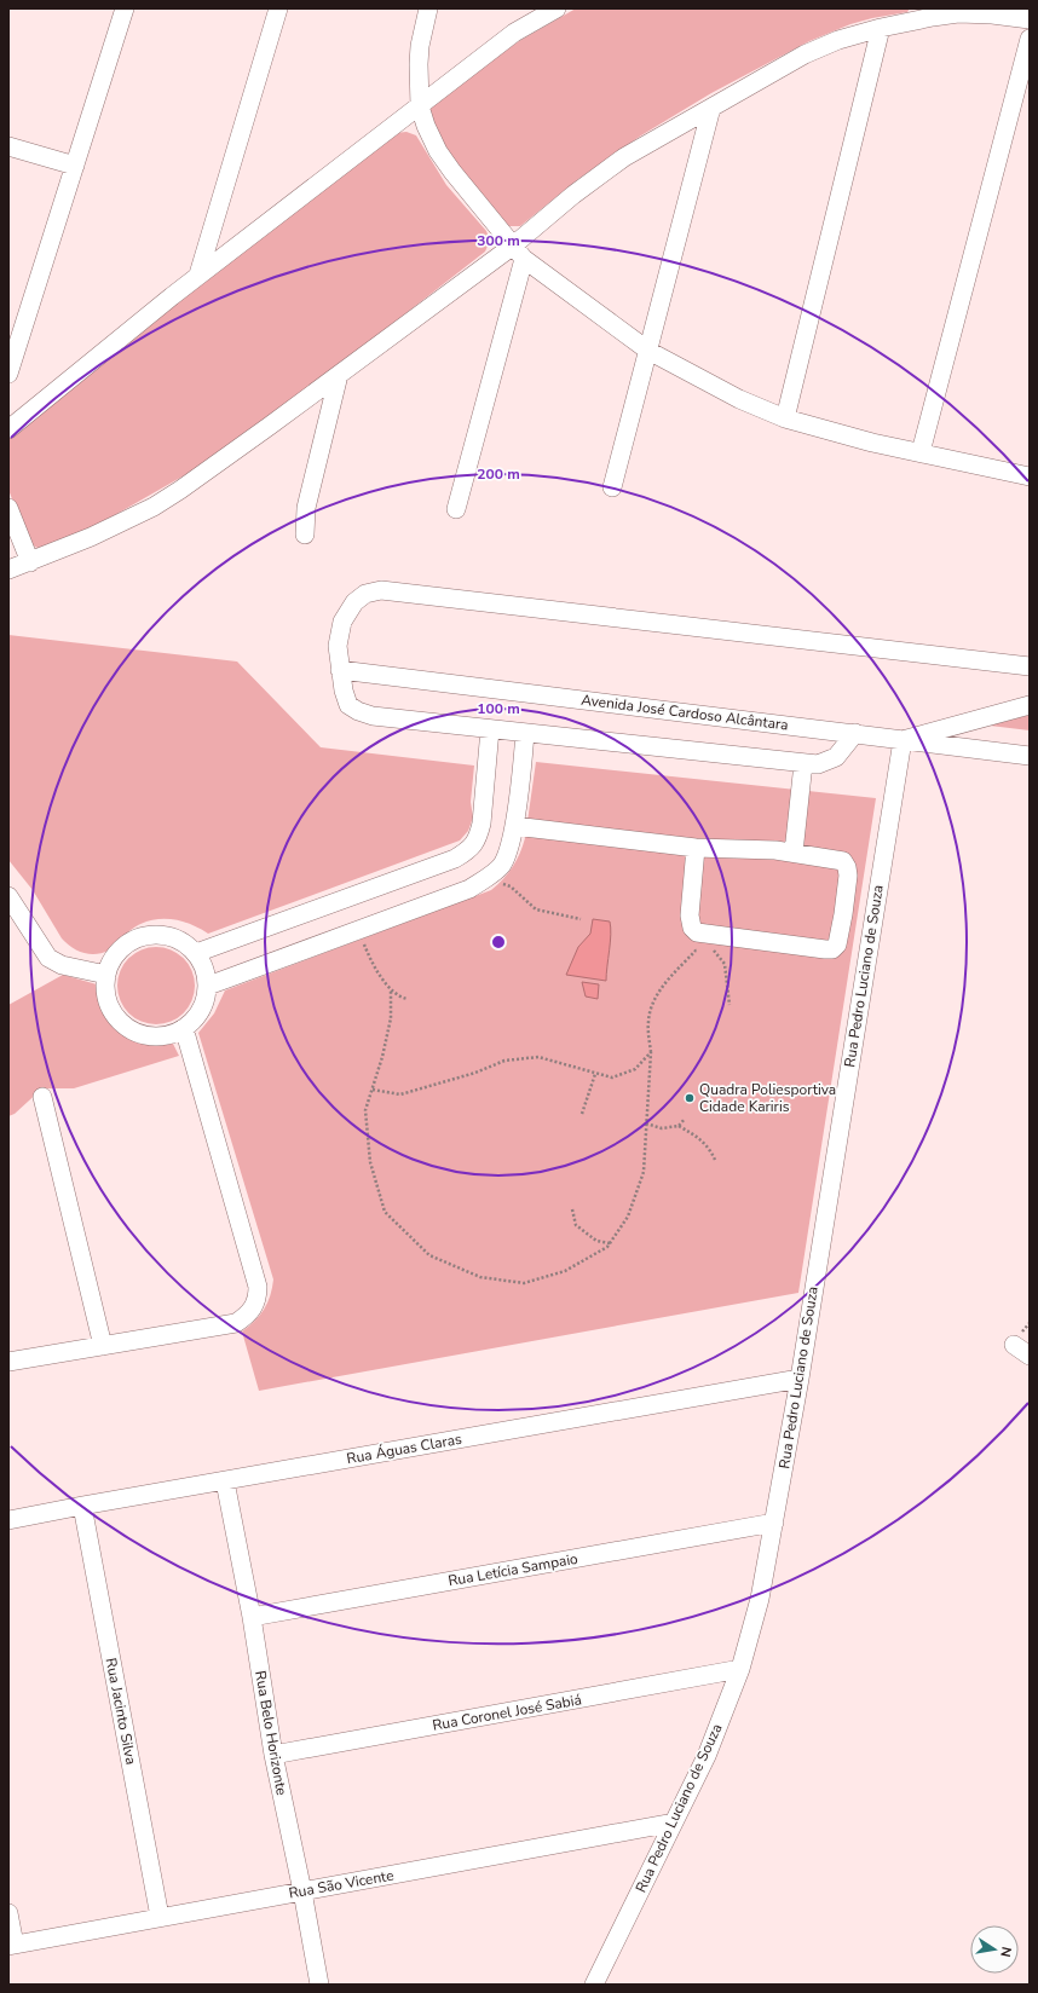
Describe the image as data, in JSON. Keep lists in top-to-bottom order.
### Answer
{
  "streets": {
    "street": [
      "Avenida José Cardoso Alcântara",
      "Rua Pedro Luciano de Souza",
      "Rua Águas Claras",
      "Rua Letícia Sampaio",
      "Rua Jacinto Silva",
      "Rua Coronel José Sabiá",
      "Rua Belo Horizonte",
      "Rua São Vicente"
    ]
  },
  "crossings": [
    ["Avenida José Cardoso Alcântara", "Rua Pedro Luciano de Souza"],
    ["Rua Pedro Luciano de Souza", "Rua Águas Claras"],
    ["Rua Pedro Luciano de Souza", "Rua Letícia Sampaio"],
    ["Rua Pedro Luciano de Souza", "Rua Coronel José Sabiá"],
    ["Rua Pedro Luciano de Souza", "Rua São Vicente"],
    ["Rua Águas Claras", "Rua Jacinto Silva"],
    ["Rua Águas Claras", "Rua Belo Horizonte"],
    ["Rua Letícia Sampaio", "Rua Belo Horizonte"],
    ["Rua Jacinto Silva", "Rua São Vicente"],
    ["Rua Coronel José Sabiá", "Rua Belo Horizonte"],
    ["Rua Belo Horizonte", "Rua São Vicente"]
  ],
  "places": ["Quadra Poliesportiva Cidade Kariris"],
  "north": "right",
  "rings": ["300 m", "200 m", "100 m"]
}
